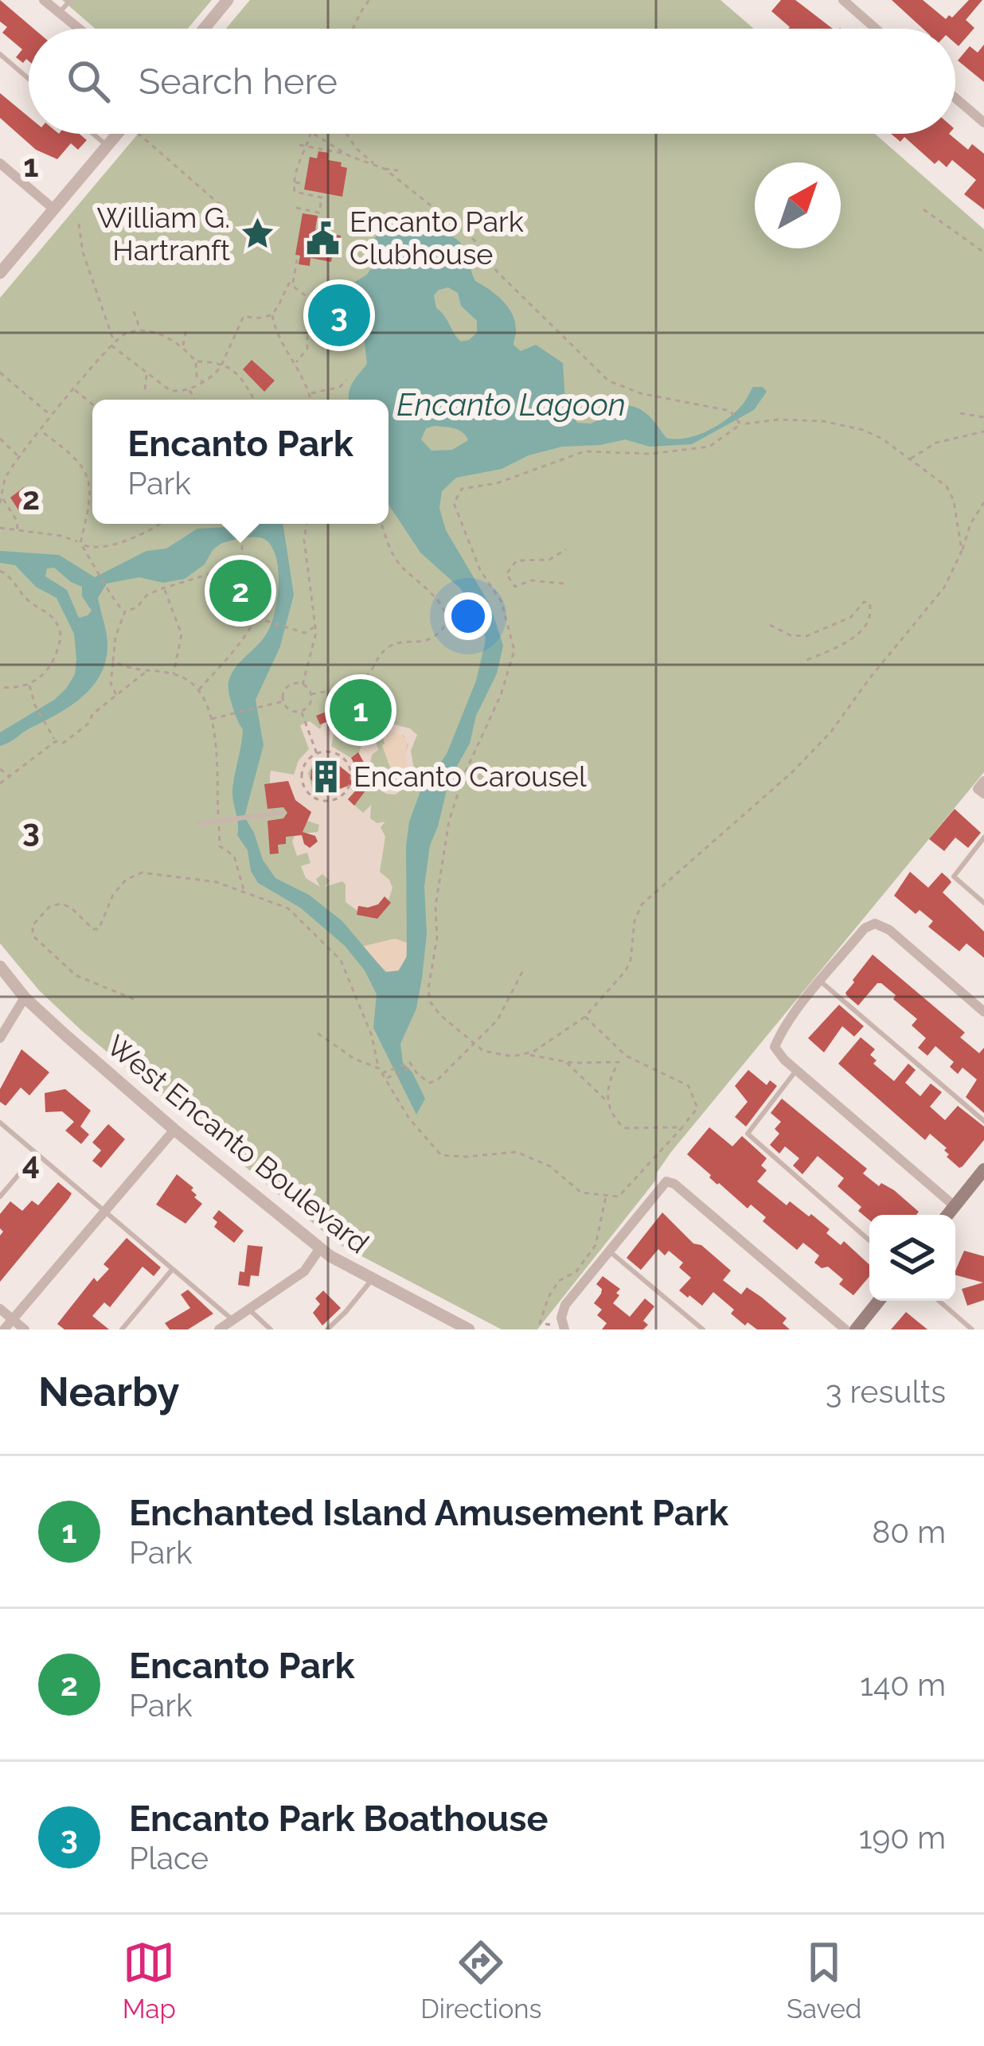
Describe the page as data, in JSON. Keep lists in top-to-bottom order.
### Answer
{
  "streets": {
    "street": ["West Encanto Boulevard"]
  },
  "water": ["Encanto Lagoon"],
  "places": {
    "place": ["William G. Hartranft"],
    "public building": ["Encanto Park Clubhouse"],
    "building": ["Encanto Carousel"]
  },
  "north": "top right",
  "page": {
    "search": "Search here",
    "pins": ["3", "2", "1"],
    "popup": ["Encanto Park", "Park"],
    "heading": ["Nearby", "3 results"],
    "list": [
      {
        "mark": "1",
        "name": "Enchanted Island Amusement Park",
        "note": "Park",
        "value": "80 m"
      },
      {
        "mark": "2",
        "name": "Encanto Park",
        "note": "Park",
        "value": "140 m"
      },
      {
        "mark": "3",
        "name": "Encanto Park Boathouse",
        "note": "Place",
        "value": "190 m"
      }
    ],
    "nav": ["Map", "Directions", "Saved"]
  },
  "grid": {
    "rows": [
      "1",
      "2",
      "3",
      "4"
    ]
  }
}
